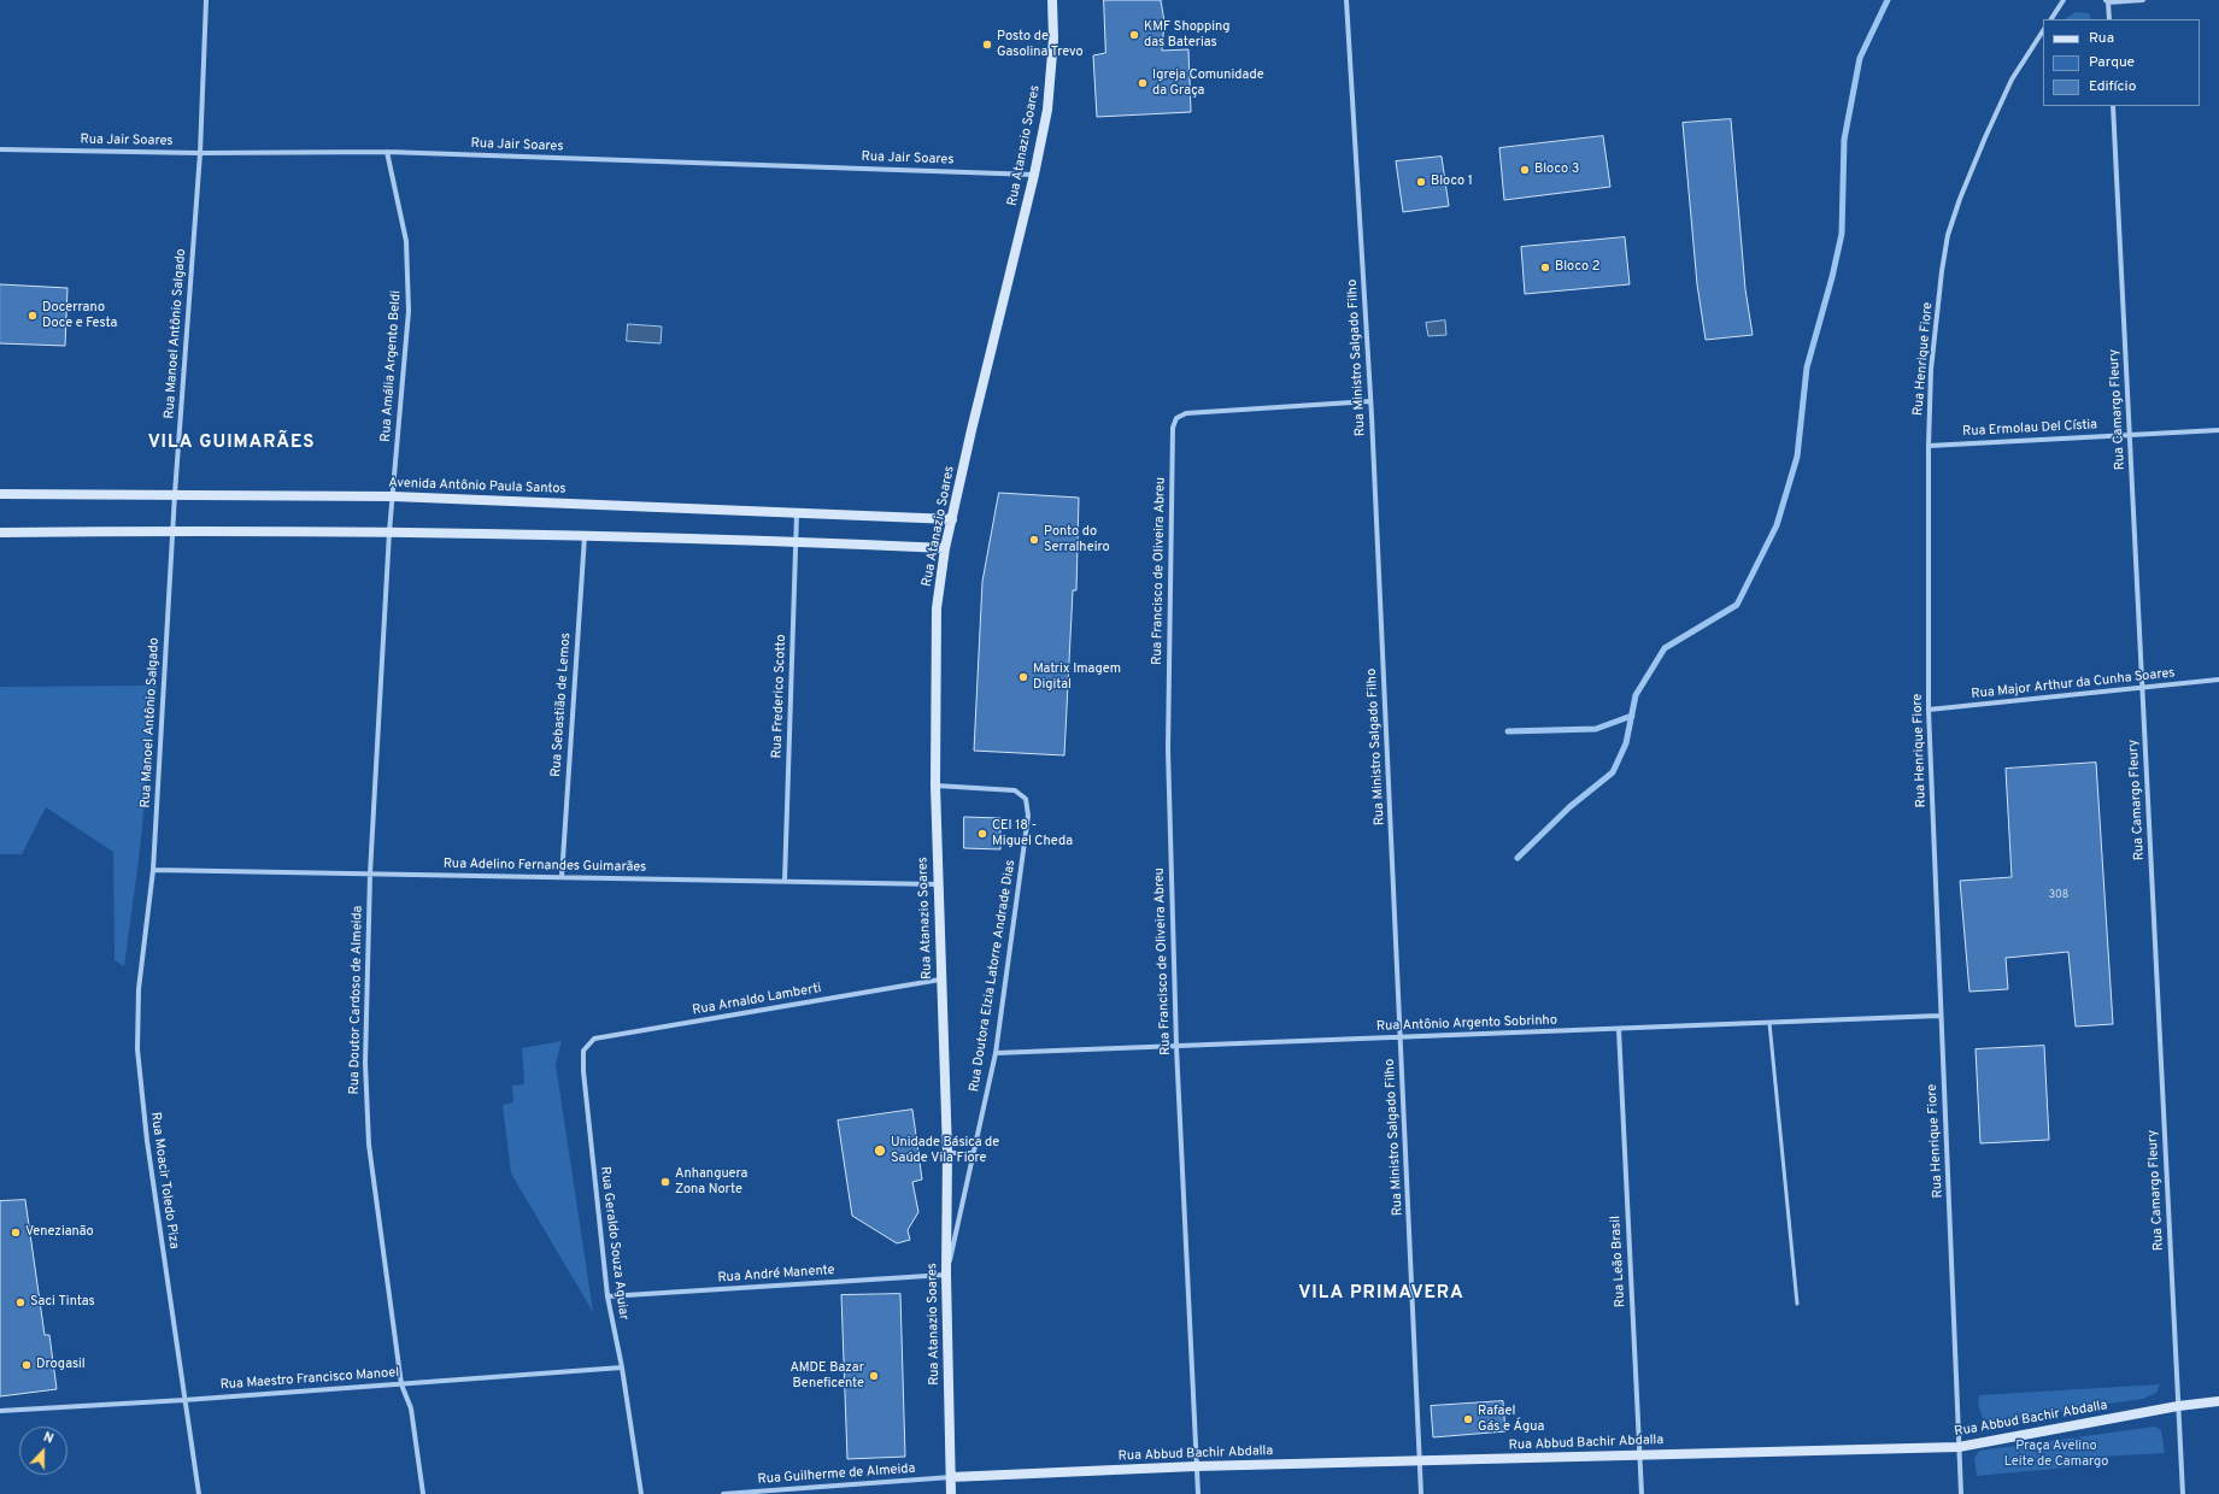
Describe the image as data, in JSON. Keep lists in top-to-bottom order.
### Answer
{
  "streets": {
    "street": [
      "Rua Jair Soares",
      "Rua Atanazio Soares",
      "Rua Manoel Antônio Salgado",
      "Rua Ministro Salgado Filho",
      "Rua Henrique Fiore",
      "Rua Amália Argento Beldi",
      "Rua Camargo Fleury",
      "Rua Ermolau Del Cístia",
      "Avenida Antônio Paula Santos",
      "Rua Francisco de Oliveira Abreu",
      "Rua Major Arthur da Cunha Soares",
      "Rua Frederico Scotto",
      "Rua Sebastião de Lemos",
      "Rua Adelino Fernandes Guimarães",
      "Rua Doutora Elzia Latorre Andrade Dias",
      "Rua Doutor Cardoso de Almeida",
      "Rua Arnaldo Lamberti",
      "Rua Antônio Argento Sobrinho",
      "Rua Moacir Toledo Piza",
      "Rua Geraldo Souza Aguiar",
      "Rua Leão Brasil",
      "Rua André Manente",
      "Rua Maestro Francisco Manoel",
      "Rua Abbud Bachir Abdalla",
      "Rua Guilherme de Almeida"
    ]
  },
  "crossings": [
    ["Rua Jair Soares", "Rua Atanazio Soares"],
    ["Rua Jair Soares", "Rua Manoel Antônio Salgado"],
    ["Rua Jair Soares", "Rua Amália Argento Beldi"],
    ["Rua Atanazio Soares", "Avenida Antônio Paula Santos"],
    ["Rua Atanazio Soares", "Rua Adelino Fernandes Guimarães"],
    ["Rua Atanazio Soares", "Rua Doutora Elzia Latorre Andrade Dias"],
    ["Rua Atanazio Soares", "Rua Arnaldo Lamberti"],
    ["Rua Atanazio Soares", "Rua André Manente"],
    ["Rua Atanazio Soares", "Rua Abbud Bachir Abdalla"],
    ["Rua Atanazio Soares", "Rua Guilherme de Almeida"],
    ["Rua Manoel Antônio Salgado", "Avenida Antônio Paula Santos"],
    ["Rua Manoel Antônio Salgado", "Rua Adelino Fernandes Guimarães"],
    ["Rua Manoel Antônio Salgado", "Rua Moacir Toledo Piza"],
    ["Rua Ministro Salgado Filho", "Rua Francisco de Oliveira Abreu"],
    ["Rua Ministro Salgado Filho", "Rua Antônio Argento Sobrinho"],
    ["Rua Ministro Salgado Filho", "Rua Abbud Bachir Abdalla"],
    ["Rua Henrique Fiore", "Rua Ermolau Del Cístia"],
    ["Rua Henrique Fiore", "Rua Major Arthur da Cunha Soares"],
    ["Rua Henrique Fiore", "Rua Antônio Argento Sobrinho"],
    ["Rua Henrique Fiore", "Rua Abbud Bachir Abdalla"],
    ["Rua Amália Argento Beldi", "Avenida Antônio Paula Santos"],
    ["Rua Amália Argento Beldi", "Rua Doutor Cardoso de Almeida"],
    ["Rua Camargo Fleury", "Rua Ermolau Del Cístia"],
    ["Rua Camargo Fleury", "Rua Major Arthur da Cunha Soares"],
    ["Rua Camargo Fleury", "Rua Abbud Bachir Abdalla"],
    ["Avenida Antônio Paula Santos", "Rua Frederico Scotto"],
    ["Rua Francisco de Oliveira Abreu", "Rua Antônio Argento Sobrinho"],
    ["Rua Francisco de Oliveira Abreu", "Rua Abbud Bachir Abdalla"],
    ["Rua Frederico Scotto", "Rua Adelino Fernandes Guimarães"],
    ["Rua Sebastião de Lemos", "Rua Adelino Fernandes Guimarães"],
    ["Rua Adelino Fernandes Guimarães", "Rua Doutor Cardoso de Almeida"],
    ["Rua Adelino Fernandes Guimarães", "Rua Moacir Toledo Piza"],
    ["Rua Doutora Elzia Latorre Andrade Dias", "Rua Antônio Argento Sobrinho"],
    ["Rua Doutora Elzia Latorre Andrade Dias", "Rua André Manente"],
    ["Rua Doutor Cardoso de Almeida", "Rua Maestro Francisco Manoel"],
    ["Rua Arnaldo Lamberti", "Rua Geraldo Souza Aguiar"],
    ["Rua Antônio Argento Sobrinho", "Rua Leão Brasil"],
    ["Rua Moacir Toledo Piza", "Rua Maestro Francisco Manoel"],
    ["Rua Geraldo Souza Aguiar", "Rua André Manente"],
    ["Rua Geraldo Souza Aguiar", "Rua Maestro Francisco Manoel"],
    ["Rua Leão Brasil", "Rua Abbud Bachir Abdalla"],
    ["Rua Abbud Bachir Abdalla", "Rua Guilherme de Almeida"]
  ],
  "districts": ["VILA GUIMARÃES", "VILA PRIMAVERA"],
  "parks": ["Praça Avelino Leite de Camargo"],
  "places": [
    "KMF Shopping das Baterias",
    "Posto de Gasolina Trevo",
    "Igreja Comunidade da Graça",
    "Bloco 3",
    "Bloco 1",
    "Bloco 2",
    "Docerrano Doce e Festa",
    "Ponto do Serralheiro",
    "Matrix Imagem Digital",
    "CEI 18 - Miguel Cheda",
    "Unidade Básica de Saúde Vila Fiore",
    "Anhanguera Zona Norte",
    "Venezianão",
    "Saci Tintas",
    "Drogasil",
    "AMDE Bazar Beneficente",
    "Rafael Gás e Água"
  ],
  "house_numbers": ["308"],
  "legend": ["Rua", "Parque", "Edifício"],
  "north": "top"
}
